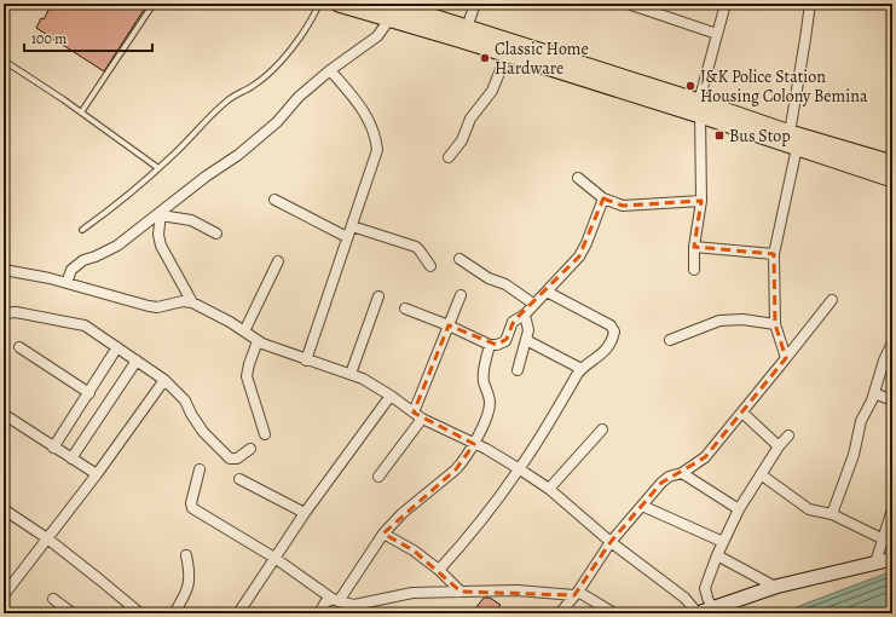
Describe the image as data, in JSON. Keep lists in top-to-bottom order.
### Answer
{
  "places": {
    "other": ["Classic Home Hardware", "J&K Police Station Housing Colony Bemina"],
    "transit": ["Bus Stop"]
  },
  "scale_bar": "100 m"
}
